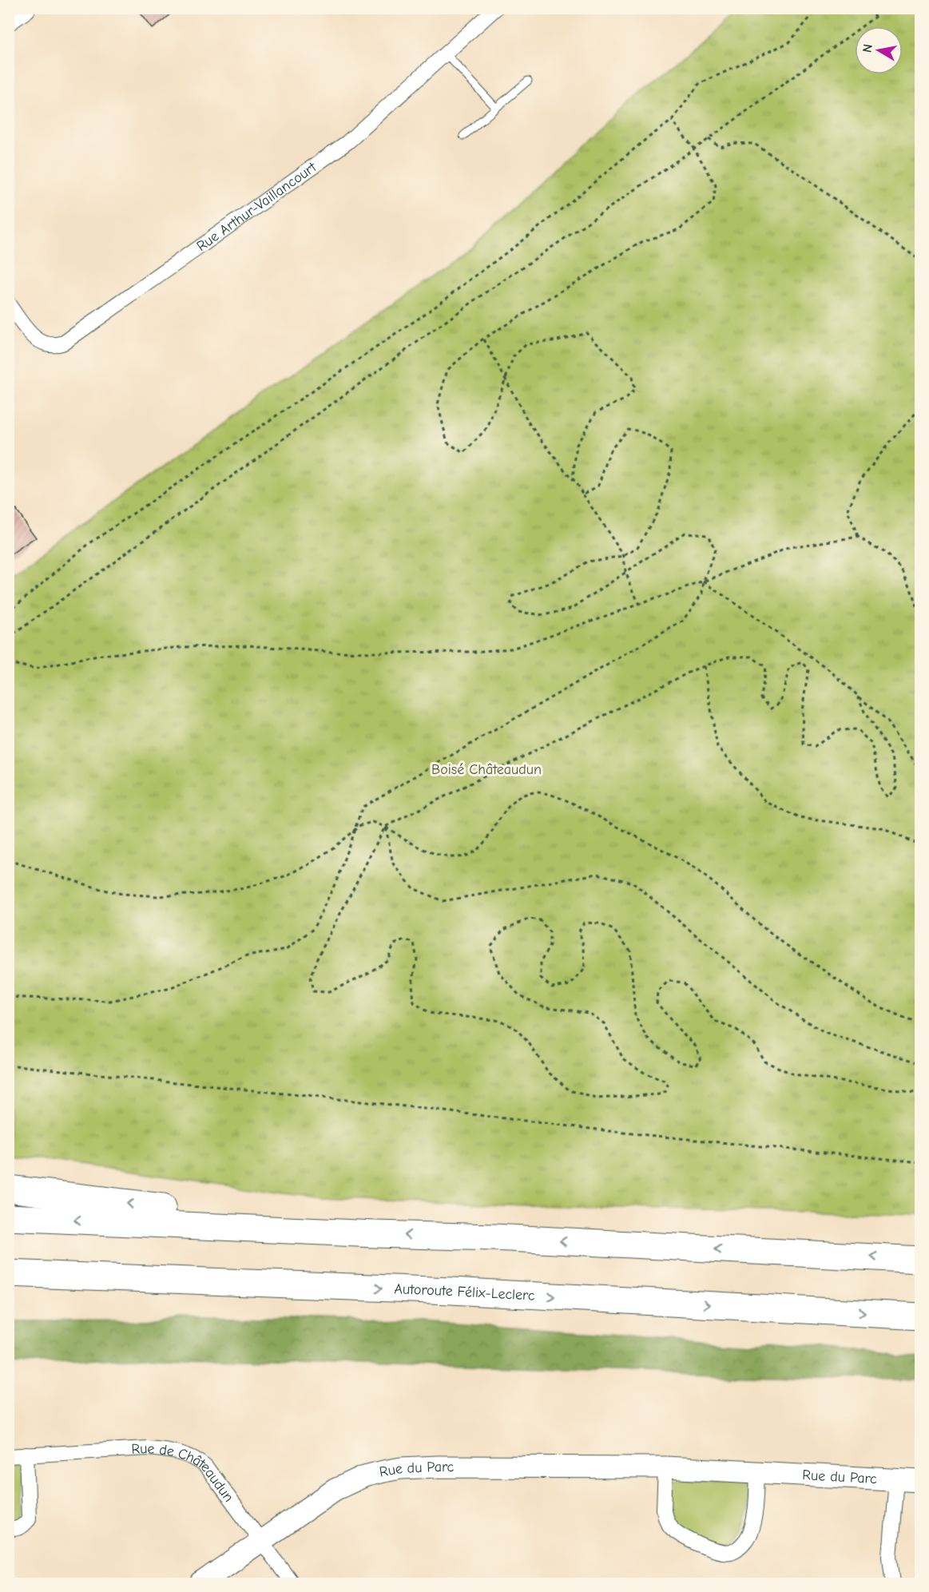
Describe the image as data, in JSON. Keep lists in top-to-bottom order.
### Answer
{
  "streets": {
    "highway": ["Autoroute Félix-Leclerc"],
    "street": ["Rue Arthur-Vaillancourt", "Rue du Parc", "Rue de Châteaudun"]
  },
  "crossings": [
    ["Rue du Parc", "Rue de Châteaudun"]
  ],
  "parks": ["Boisé Châteaudun"],
  "north": "left"
}
